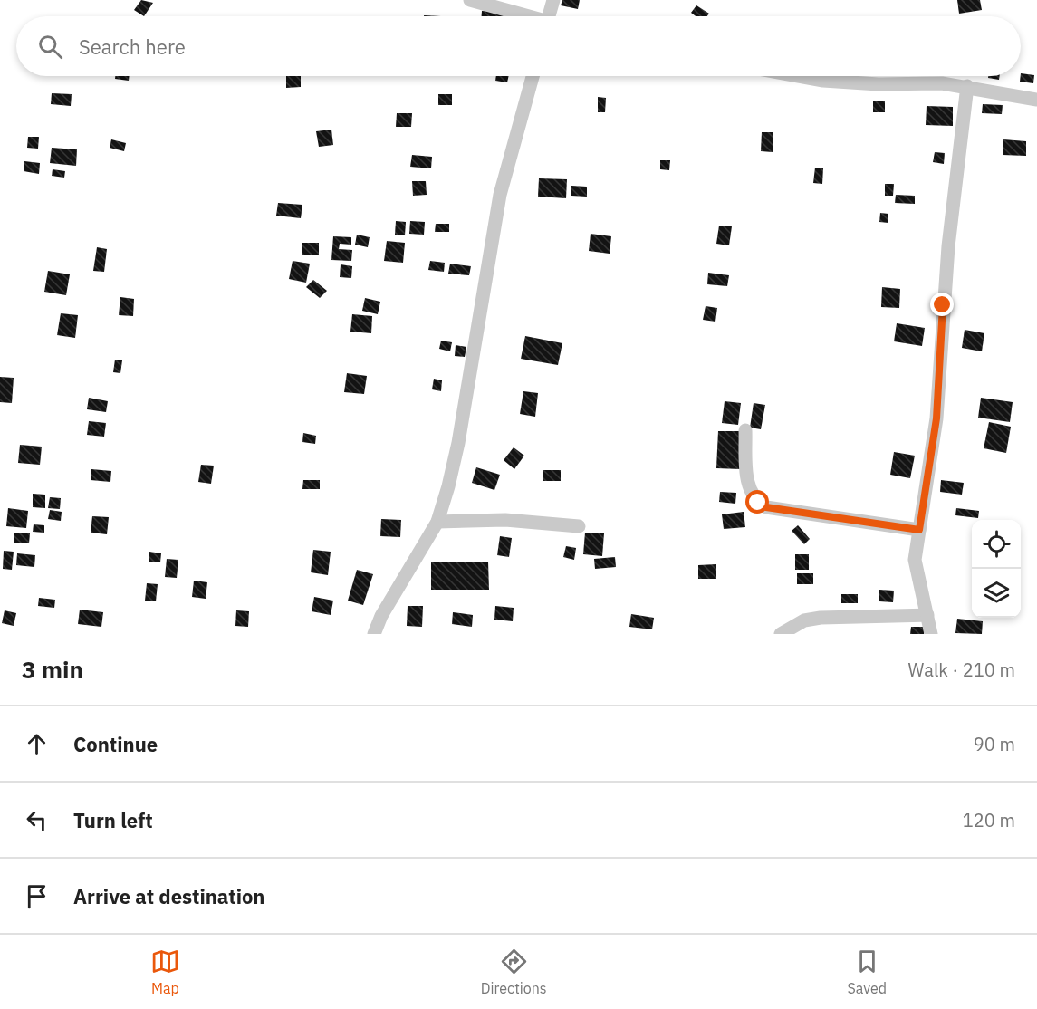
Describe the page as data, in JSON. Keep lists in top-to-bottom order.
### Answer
{
  "page": {
    "search": "Search here",
    "heading": ["3 min", "Walk · 210 m"],
    "list": [
      ["Continue", "90 m"],
      ["Turn left", "120 m"],
      "Arrive at destination"
    ],
    "nav": ["Map", "Directions", "Saved"]
  }
}
